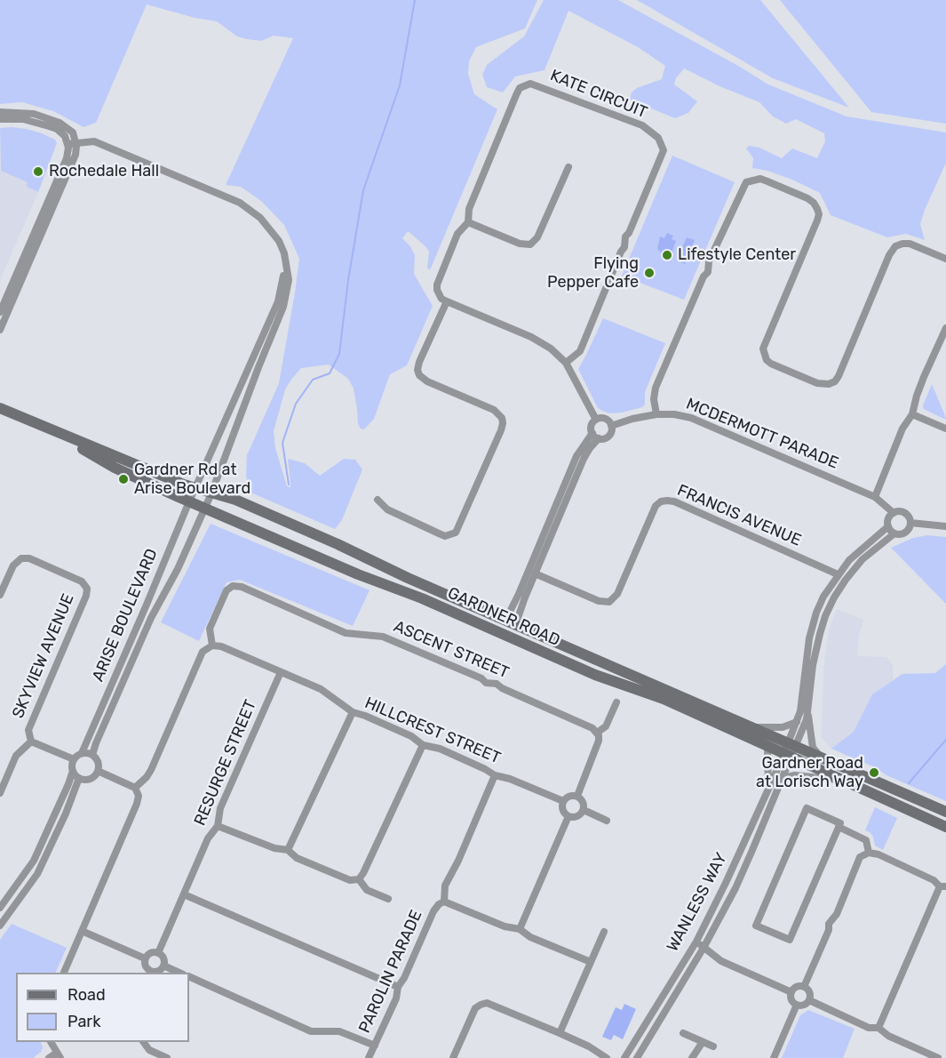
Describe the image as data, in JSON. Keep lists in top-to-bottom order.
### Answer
{
  "streets": {
    "street": [
      "KATE CIRCUIT",
      "MCDERMOTT PARADE",
      "FRANCIS AVENUE",
      "ARISE BOULEVARD",
      "GARDNER ROAD",
      "ASCENT STREET",
      "SKYVIEW AVENUE",
      "HILLCREST STREET",
      "RESURGE STREET",
      "WANLESS WAY",
      "PAROLIN PARADE"
    ]
  },
  "crossings": [
    ["ARISE BOULEVARD", "GARDNER ROAD"],
    ["ARISE BOULEVARD", "SKYVIEW AVENUE"],
    ["GARDNER ROAD", "WANLESS WAY"],
    ["ASCENT STREET", "HILLCREST STREET"],
    ["HILLCREST STREET", "RESURGE STREET"]
  ],
  "places": [
    "Rochedale Hall",
    "Lifestyle Center",
    "Flying Pepper Cafe",
    "Gardner Rd at Arise Boulevard",
    "Gardner Road at Lorisch Way"
  ],
  "legend": ["Road", "Park"]
}
